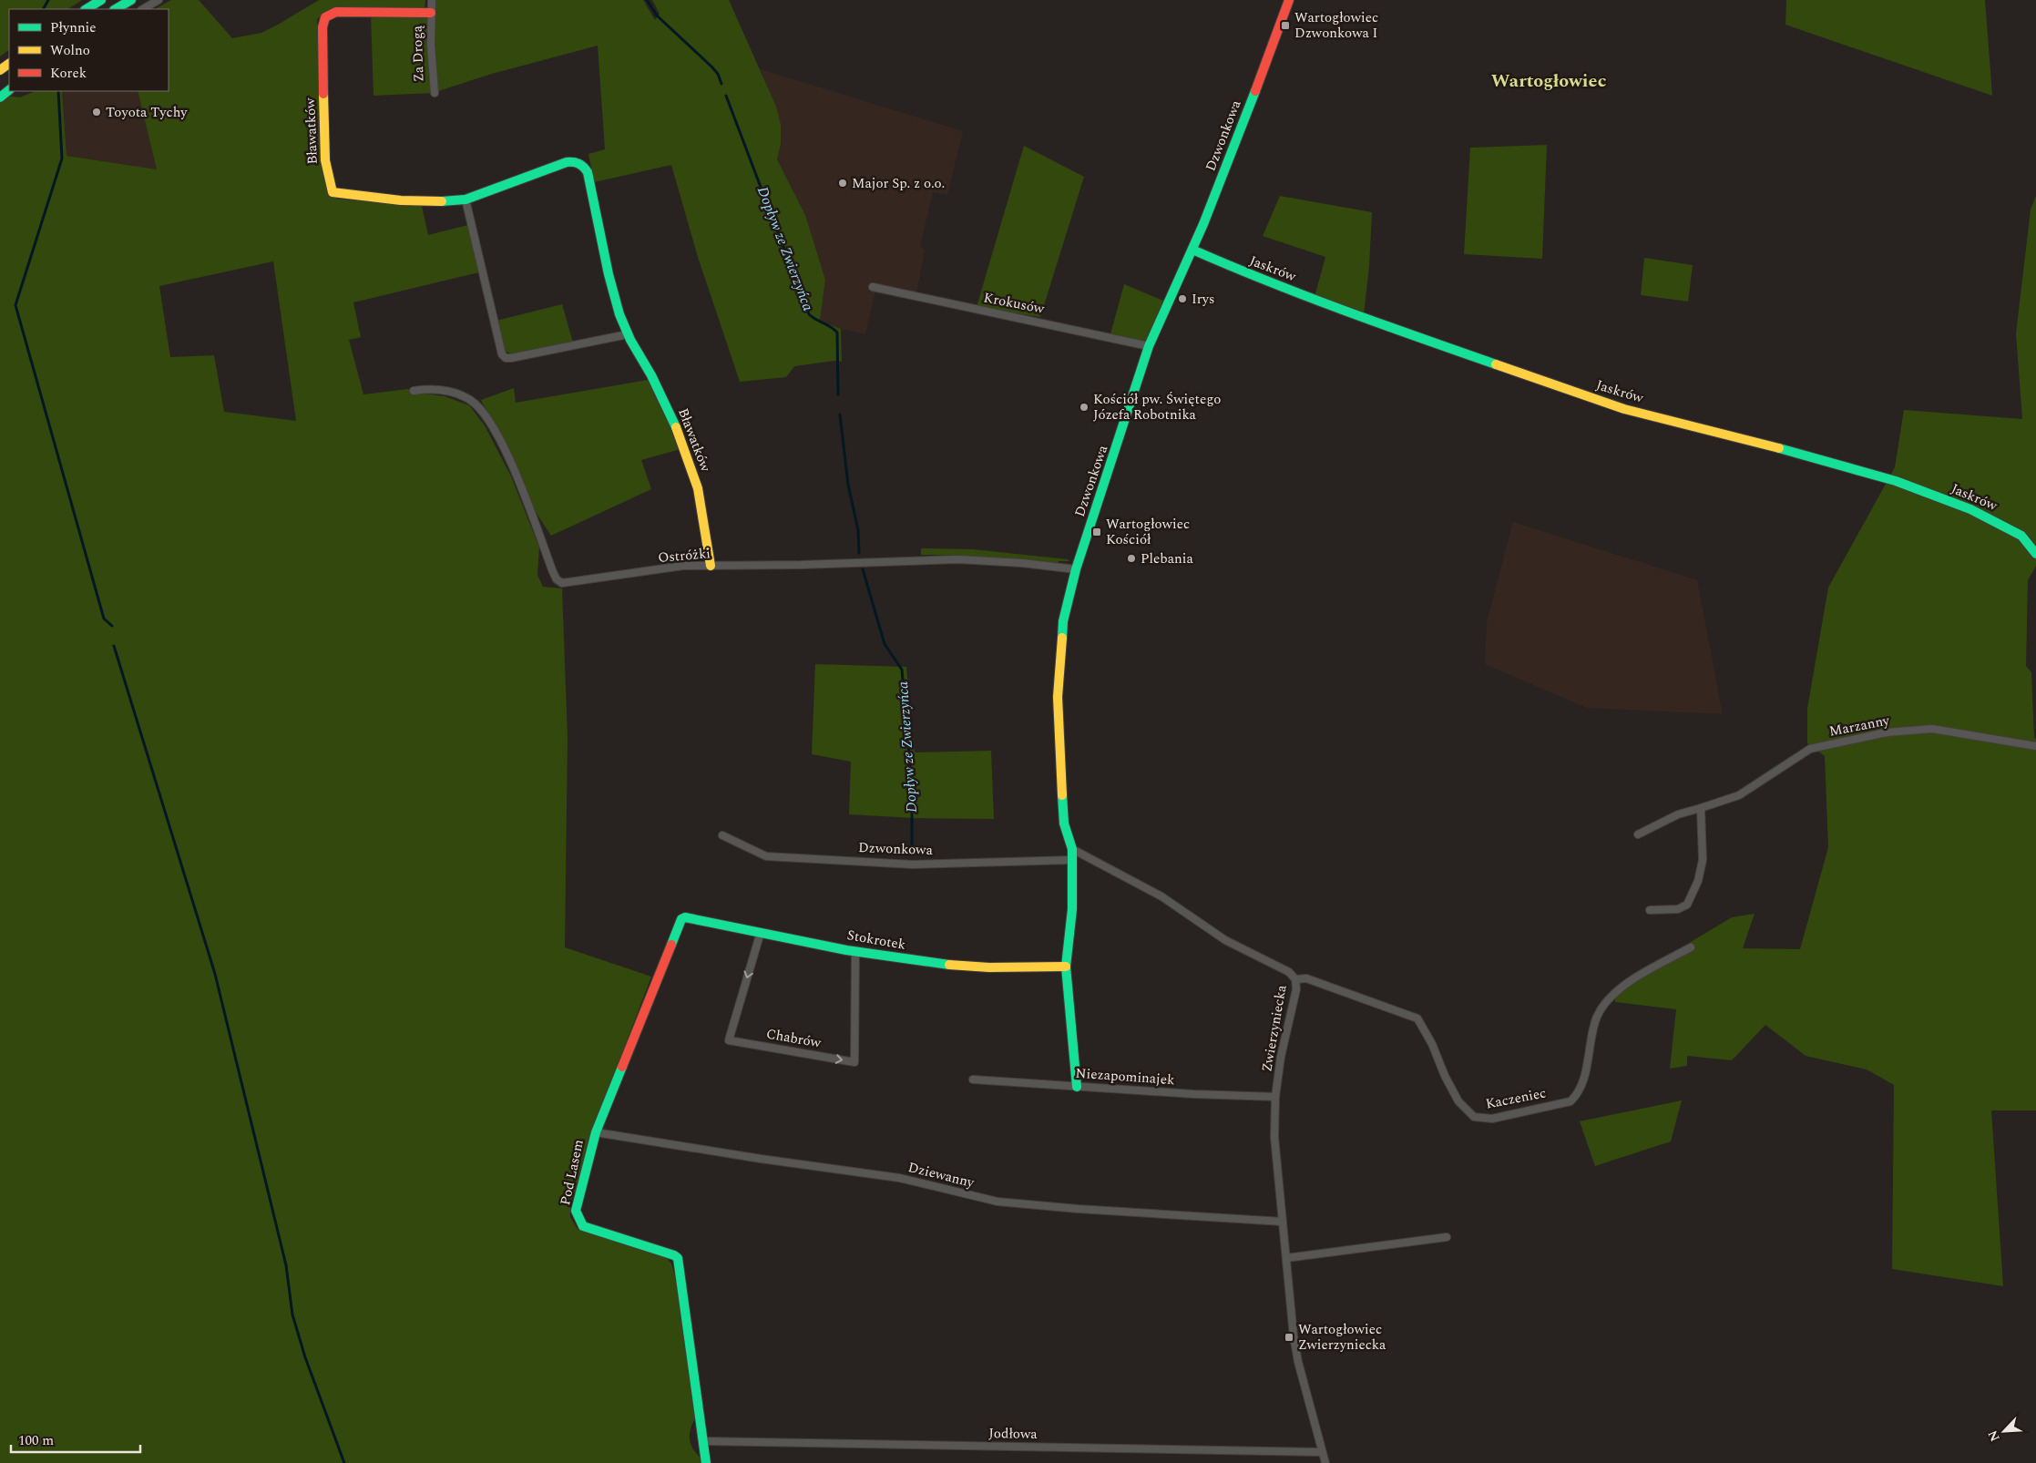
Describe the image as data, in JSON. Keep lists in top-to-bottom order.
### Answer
{
  "streets": {
    "street": [
      "Za Drogą",
      "Bławatków",
      "Dzwonkowa",
      "Jaskrów",
      "Krokusów",
      "Ostróżki",
      "Marzanny",
      "Stokrotek",
      "Zwierzyniecka",
      "Chabrów",
      "Niezapominajek",
      "Kaczeniec",
      "Pod Lasem",
      "Dziewanny",
      "Jodłowa"
    ]
  },
  "crossings": [
    ["Za Drogą", "Bławatków"],
    ["Bławatków", "Ostróżki"],
    ["Dzwonkowa", "Jaskrów"],
    ["Dzwonkowa", "Krokusów"],
    ["Dzwonkowa", "Ostróżki"],
    ["Dzwonkowa", "Stokrotek"],
    ["Dzwonkowa", "Zwierzyniecka"],
    ["Dzwonkowa", "Niezapominajek"],
    ["Stokrotek", "Chabrów"],
    ["Stokrotek", "Pod Lasem"],
    ["Zwierzyniecka", "Niezapominajek"],
    ["Zwierzyniecka", "Kaczeniec"],
    ["Zwierzyniecka", "Dziewanny"],
    ["Zwierzyniecka", "Jodłowa"],
    ["Pod Lasem", "Dziewanny"],
    ["Pod Lasem", "Jodłowa"]
  ],
  "districts": ["Wartogłowiec"],
  "water": ["Dopływ ze Zwierzyńca"],
  "places": {
    "transit": ["Wartogłowiec Dzwonkowa I", "Wartogłowiec Kościół", "Wartogłowiec Zwierzyniecka"],
    "other": [
      "Toyota Tychy",
      "Major Sp. z o.o.",
      "Irys",
      "Kościół pw. Świętego Józefa Robotnika",
      "Plebania"
    ]
  },
  "legend": ["Płynnie", "Wolno", "Korek"],
  "scale_bar": "100 m",
  "north": "bottom left"
}
